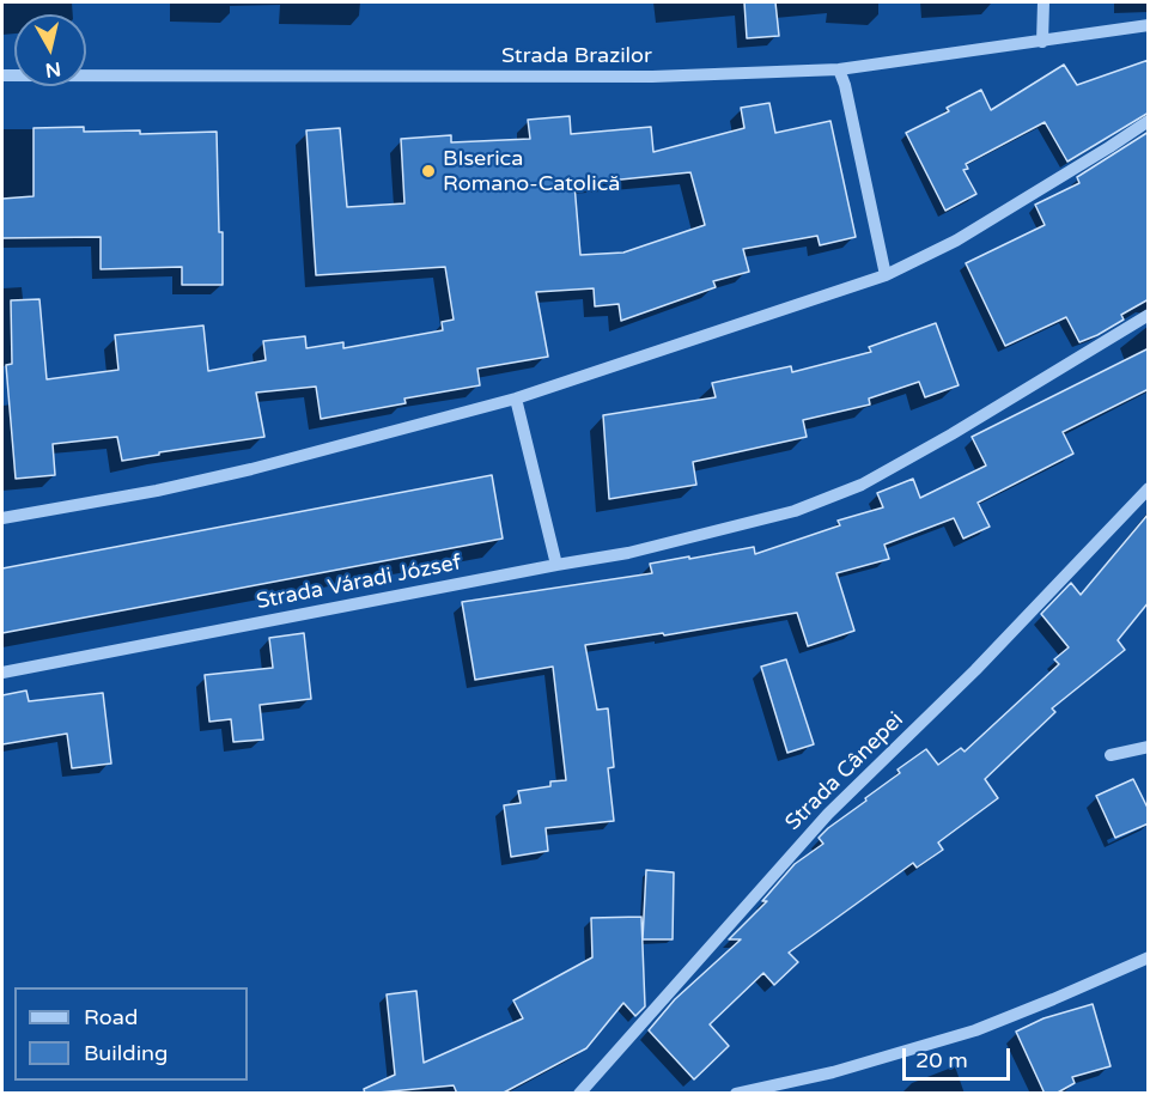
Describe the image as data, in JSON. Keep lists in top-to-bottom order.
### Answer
{
  "streets": {
    "street": ["Strada Brazilor", "Strada Váradi József", "Strada Cânepei"]
  },
  "places": ["BIserica Romano-Catolică"],
  "legend": ["Road", "Building"],
  "scale_bar": "20 m",
  "north": "bottom"
}
